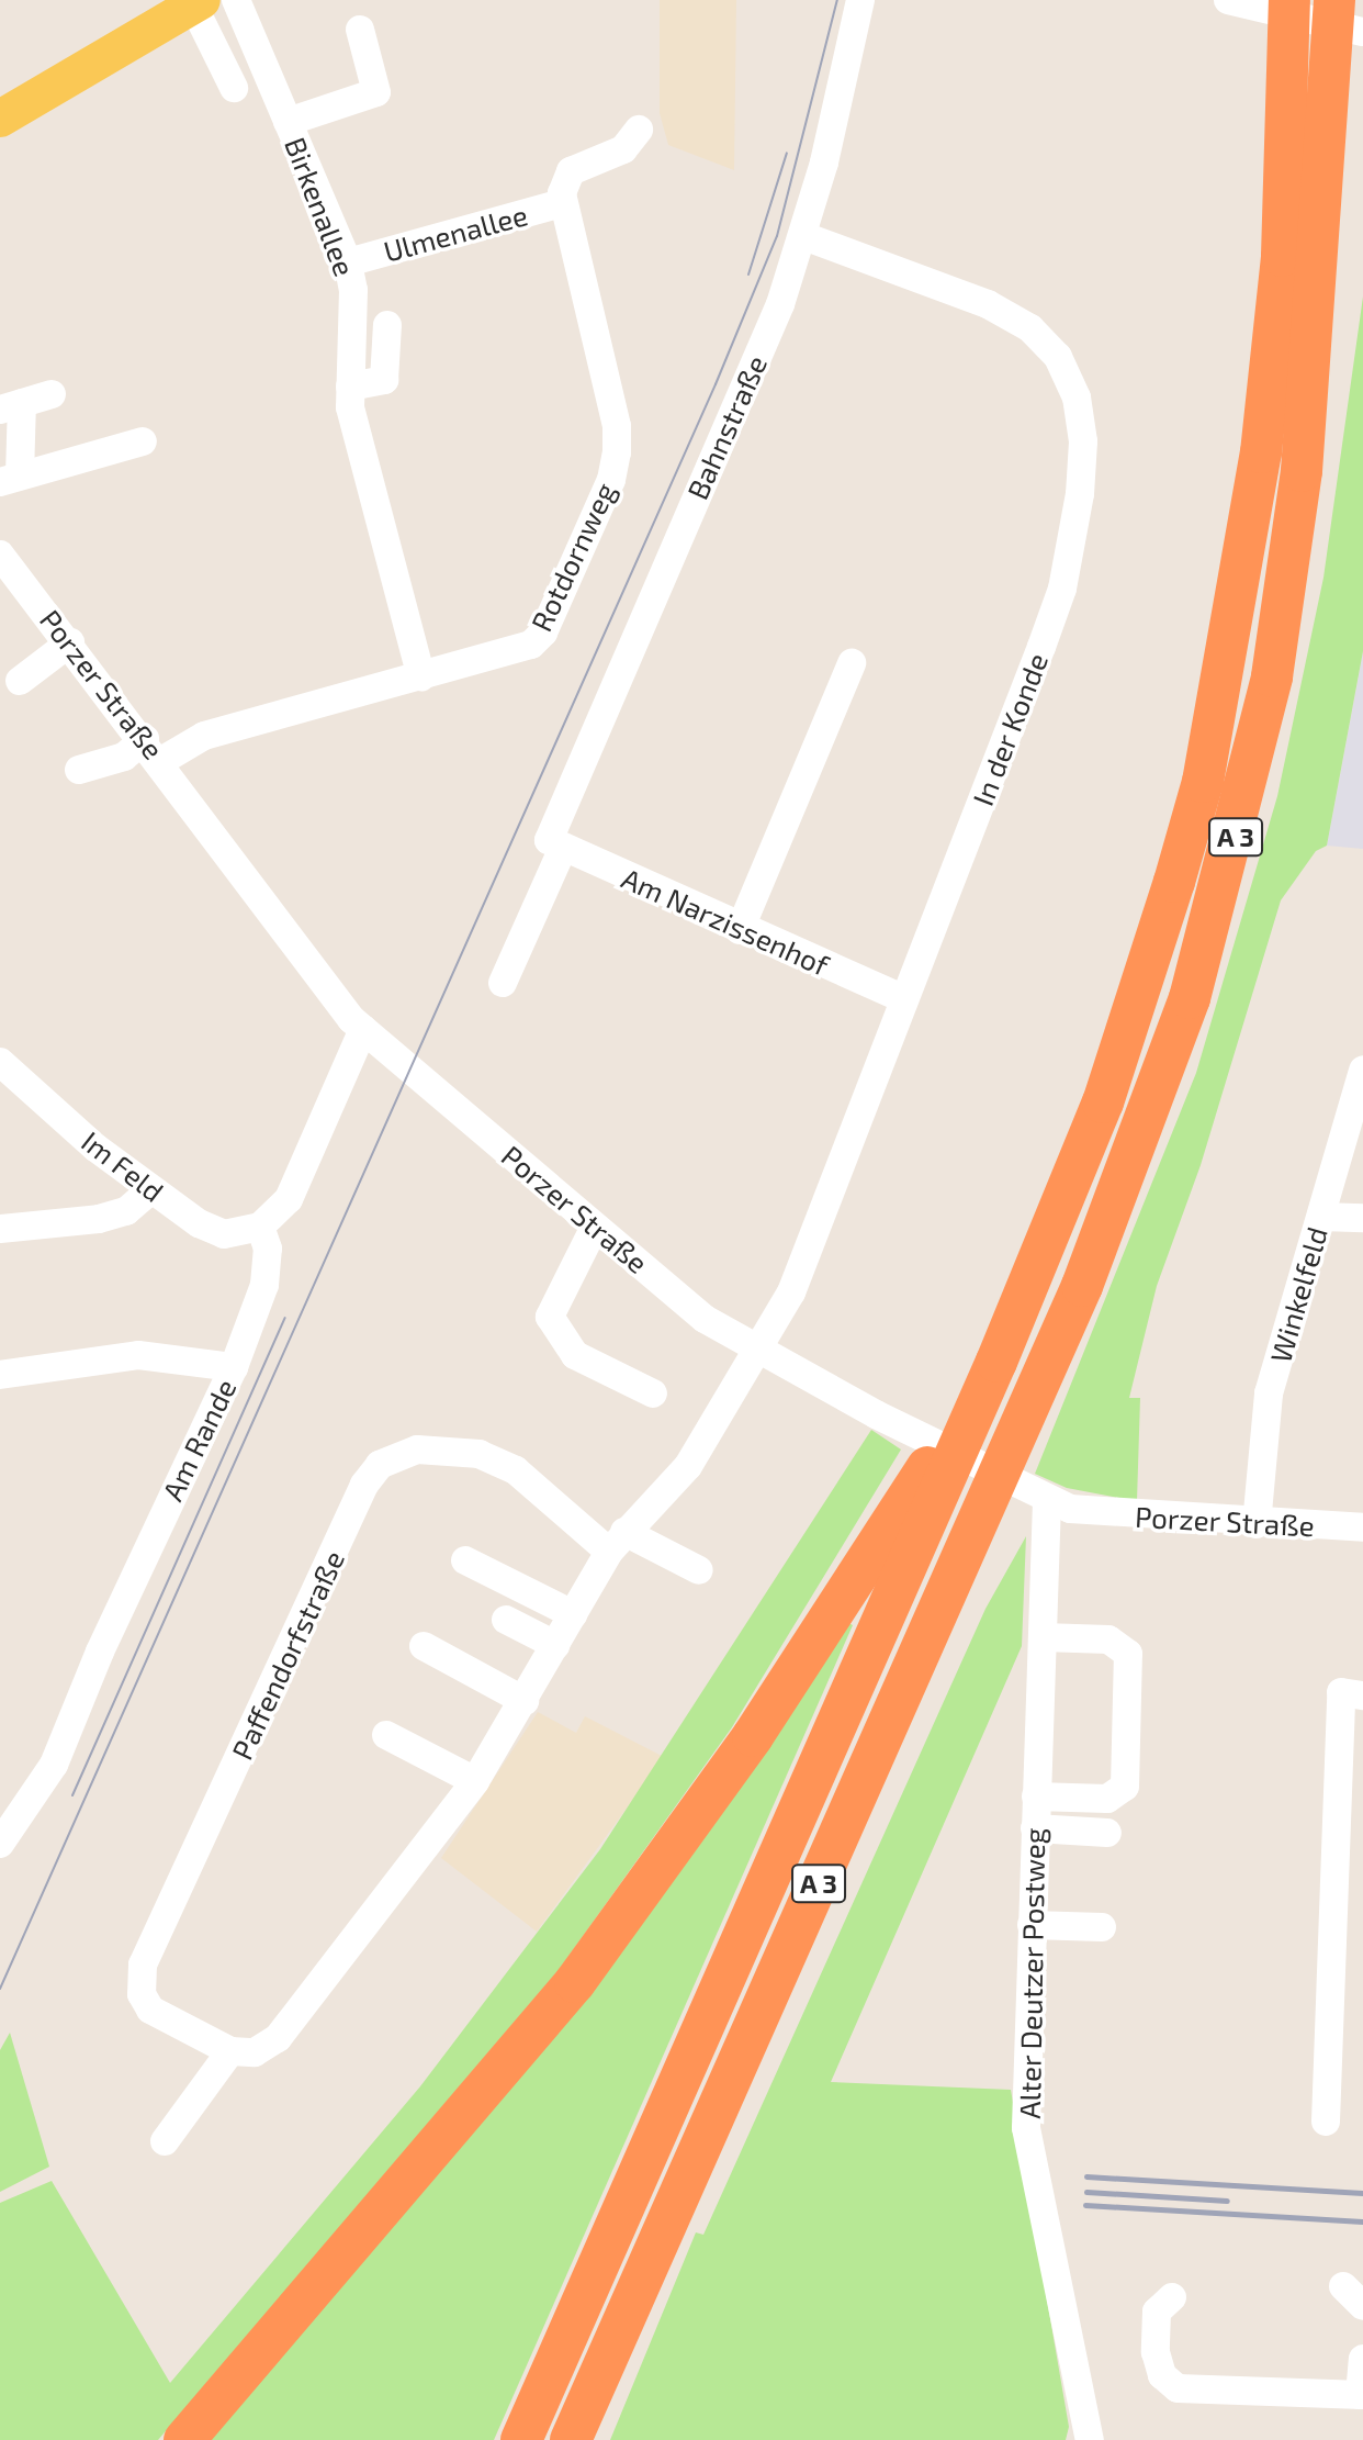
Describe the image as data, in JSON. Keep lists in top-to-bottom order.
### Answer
{
  "streets": {
    "highway": ["A 3"],
    "street": [
      "Birkenallee",
      "Ulmenallee",
      "Bahnstraße",
      "Rotdornweg",
      "Porzer Straße",
      "In der Konde",
      "Am Narzissenhof",
      "Im Feld",
      "Winkelfeld",
      "Am Rande",
      "Paffendorfstraße",
      "Alter Deutzer Postweg"
    ]
  },
  "crossings": [
    ["Birkenallee", "Ulmenallee"],
    ["Birkenallee", "Rotdornweg"],
    ["Ulmenallee", "Rotdornweg"],
    ["Bahnstraße", "In der Konde"],
    ["Bahnstraße", "Am Narzissenhof"],
    ["Rotdornweg", "Porzer Straße"],
    ["Porzer Straße", "In der Konde"],
    ["Porzer Straße", "Winkelfeld"],
    ["Porzer Straße", "Alter Deutzer Postweg"],
    ["In der Konde", "Am Narzissenhof"],
    ["Im Feld", "Am Rande"]
  ]
}
